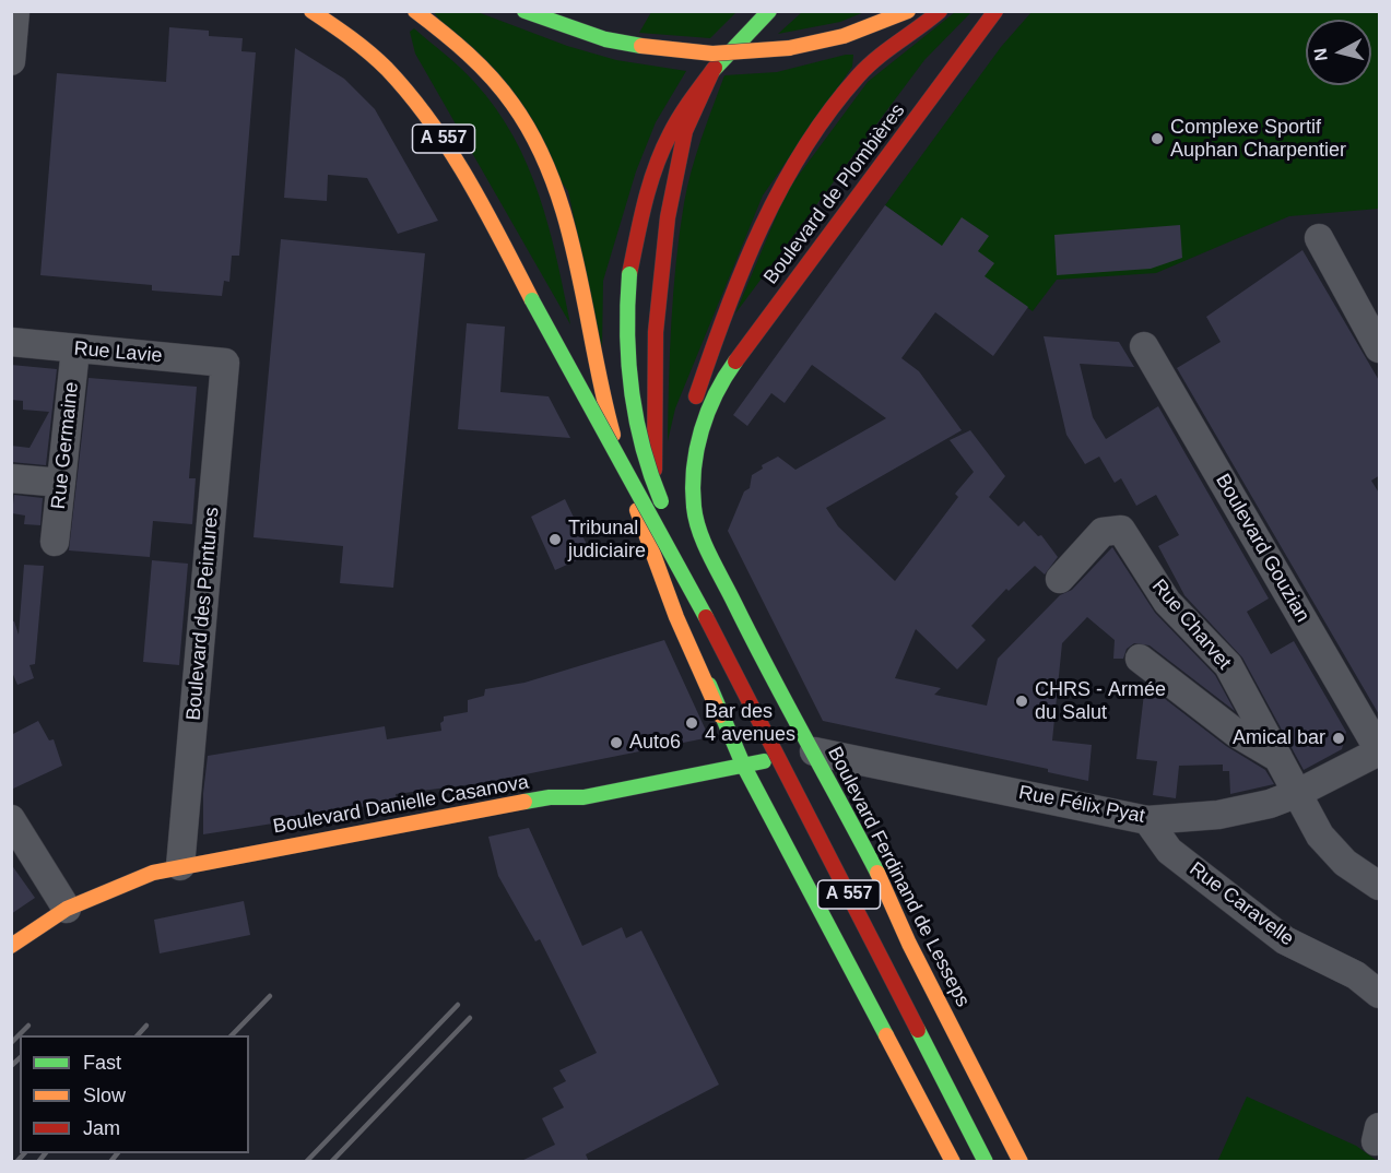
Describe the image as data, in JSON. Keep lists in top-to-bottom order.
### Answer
{
  "streets": {
    "main road": [
      "A 557",
      "Boulevard de Plombières",
      "Boulevard Danielle Casanova",
      "Boulevard Ferdinand de Lesseps"
    ],
    "street": [
      "Rue Lavie",
      "Rue Germaine",
      "Boulevard Gouzian",
      "Boulevard des Peintures",
      "Rue Charvet",
      "Rue Félix Pyat",
      "Rue Caravelle"
    ]
  },
  "crossings": [
    ["Boulevard de Plombières", "Boulevard Ferdinand de Lesseps"],
    ["Rue Lavie", "Rue Germaine"],
    ["Rue Lavie", "Boulevard des Peintures"],
    ["Boulevard Gouzian", "Rue Félix Pyat"],
    ["Boulevard des Peintures", "Boulevard Danielle Casanova"],
    ["Rue Charvet", "Rue Félix Pyat"],
    ["Boulevard Danielle Casanova", "Rue Félix Pyat"],
    ["Boulevard Danielle Casanova", "Boulevard Ferdinand de Lesseps"],
    ["Rue Félix Pyat", "Boulevard Ferdinand de Lesseps"],
    ["Rue Félix Pyat", "Rue Caravelle"]
  ],
  "places": [
    "Complexe Sportif Auphan Charpentier",
    "Tribunal judiciaire",
    "CHRS - Armée du Salut",
    "Bar des 4 avenues",
    "Amical bar",
    "Auto6"
  ],
  "legend": ["Fast", "Slow", "Jam"],
  "north": "left"
}
